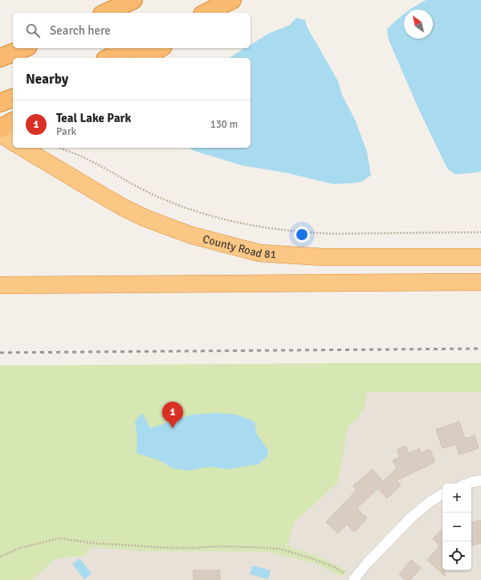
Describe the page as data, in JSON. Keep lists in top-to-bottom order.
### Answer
{
  "streets": {
    "highway": ["County Road 81"]
  },
  "north": "top left",
  "page": {
    "search": "Search here",
    "heading": "Nearby",
    "list": [
      {
        "mark": "1",
        "name": "Teal Lake Park",
        "note": "Park",
        "value": "130 m"
      }
    ],
    "pins": "1",
    "map_buttons": ["+", "−"]
  }
}
